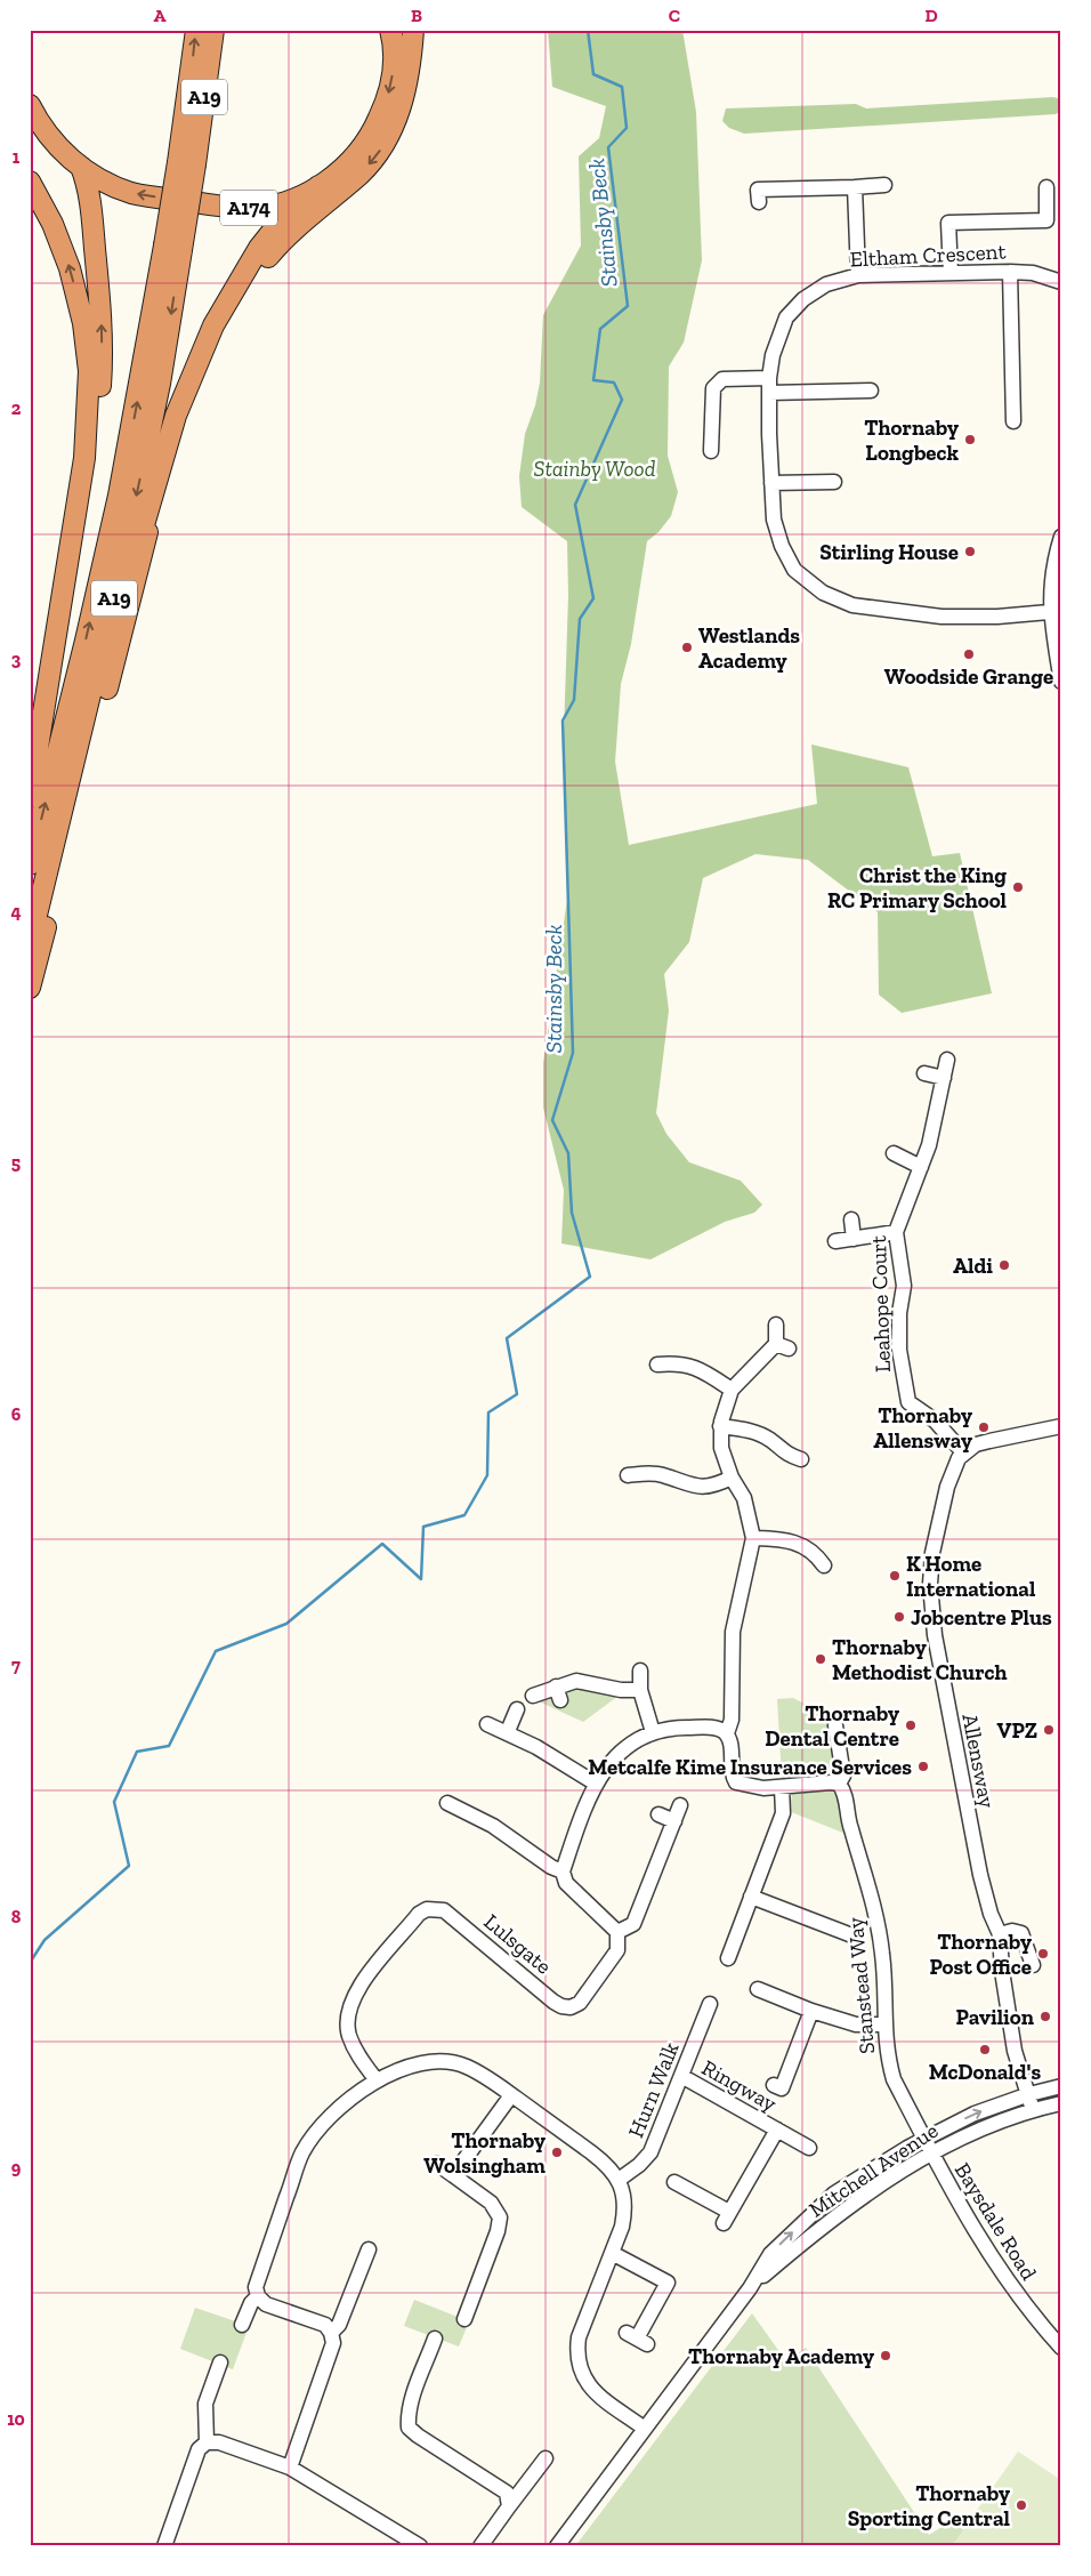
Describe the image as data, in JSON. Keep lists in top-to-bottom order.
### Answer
{
  "streets": {
    "highway": ["A19", "A174"],
    "street": [
      "Eltham Crescent",
      "Leahope Court",
      "Allensway",
      "Lulsgate",
      "Stanstead Way",
      "Ringway",
      "Hurn Walk",
      "Mitchell Avenue",
      "Baysdale Road"
    ]
  },
  "crossings": [
    ["Leahope Court", "Allensway"],
    ["Allensway", "Mitchell Avenue"],
    ["Stanstead Way", "Mitchell Avenue"],
    ["Stanstead Way", "Baysdale Road"],
    ["Ringway", "Hurn Walk"],
    ["Mitchell Avenue", "Baysdale Road"]
  ],
  "water": ["Stainsby Beck"],
  "parks": ["Stainby Wood"],
  "places": [
    "Thornaby Longbeck",
    "Stirling House",
    "Westlands Academy",
    "Woodside Grange",
    "Christ the King RC Primary School",
    "Aldi",
    "Thornaby Allensway",
    "K Home International",
    "Jobcentre Plus",
    "Thornaby Methodist Church",
    "Thornaby Dental Centre",
    "VPZ",
    "Metcalfe Kime Insurance Services",
    "Thornaby Post Office",
    "Pavilion",
    "McDonald's",
    "Thornaby Wolsingham",
    "Thornaby Academy",
    "Thornaby Sporting Central"
  ],
  "grid": {
    "columns": [
      "A",
      "B",
      "C",
      "D"
    ],
    "rows": [
      "1",
      "2",
      "3",
      "4",
      "5",
      "6",
      "7",
      "8",
      "9",
      "10"
    ]
  }
}
